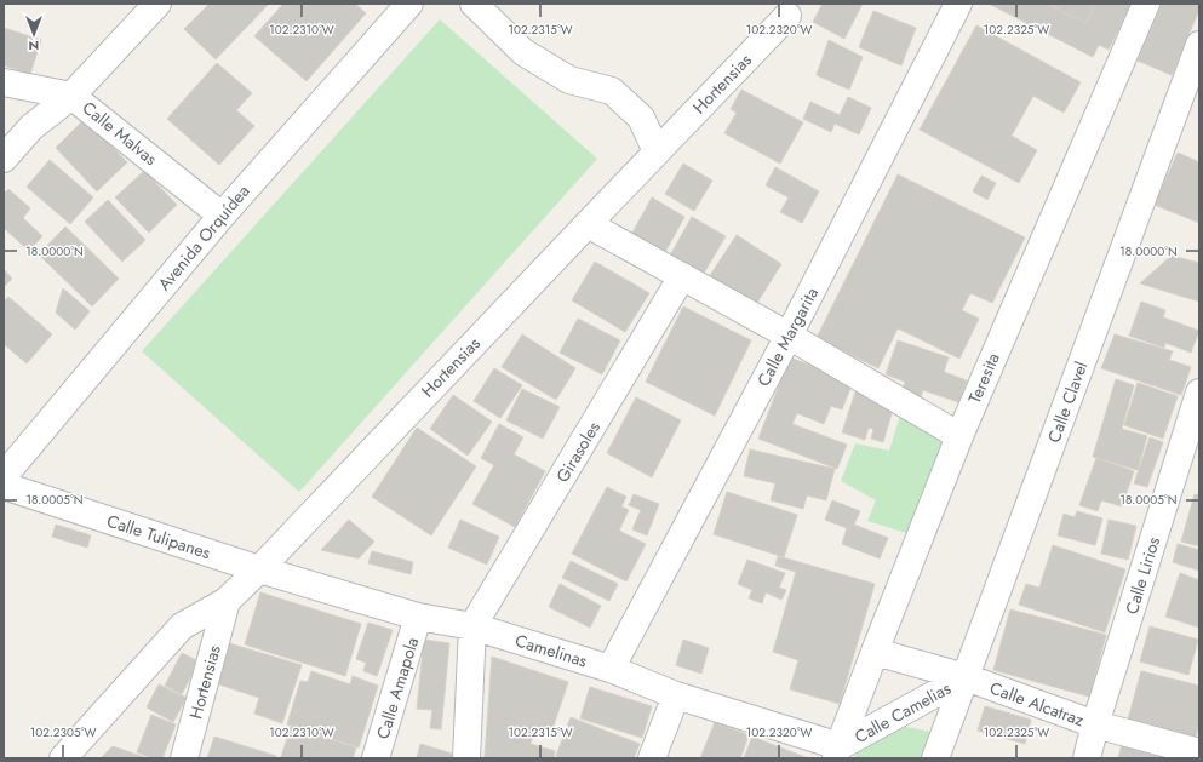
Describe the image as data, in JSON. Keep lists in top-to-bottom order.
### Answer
{
  "streets": {
    "street": [
      "Hortensias",
      "Calle Malvas",
      "Avenida Orquídea",
      "Calle Margarita",
      "Teresita",
      "Calle Clavel",
      "Girasoles",
      "Calle Tulipanes",
      "Calle Lirios",
      "Camelinas",
      "Calle Amapola",
      "Calle Alcatraz",
      "Calle Camelias"
    ]
  },
  "crossings": [
    ["Hortensias", "Calle Tulipanes"],
    ["Hortensias", "Camelinas"],
    ["Calle Malvas", "Avenida Orquídea"],
    ["Calle Margarita", "Camelinas"],
    ["Teresita", "Camelinas"],
    ["Teresita", "Calle Alcatraz"],
    ["Teresita", "Calle Camelias"],
    ["Calle Clavel", "Calle Alcatraz"],
    ["Calle Clavel", "Calle Camelias"],
    ["Girasoles", "Camelinas"],
    ["Calle Tulipanes", "Camelinas"],
    ["Calle Lirios", "Calle Alcatraz"],
    ["Camelinas", "Calle Amapola"],
    ["Camelinas", "Calle Camelias"],
    ["Calle Alcatraz", "Calle Camelias"]
  ],
  "north": "bottom",
  "coordinates": [
    "102.2310°W",
    "102.2315°W",
    "102.2320°W",
    "102.2325°W",
    "18.0000°N",
    "18.0005°N",
    "102.2305°W"
  ]
}
